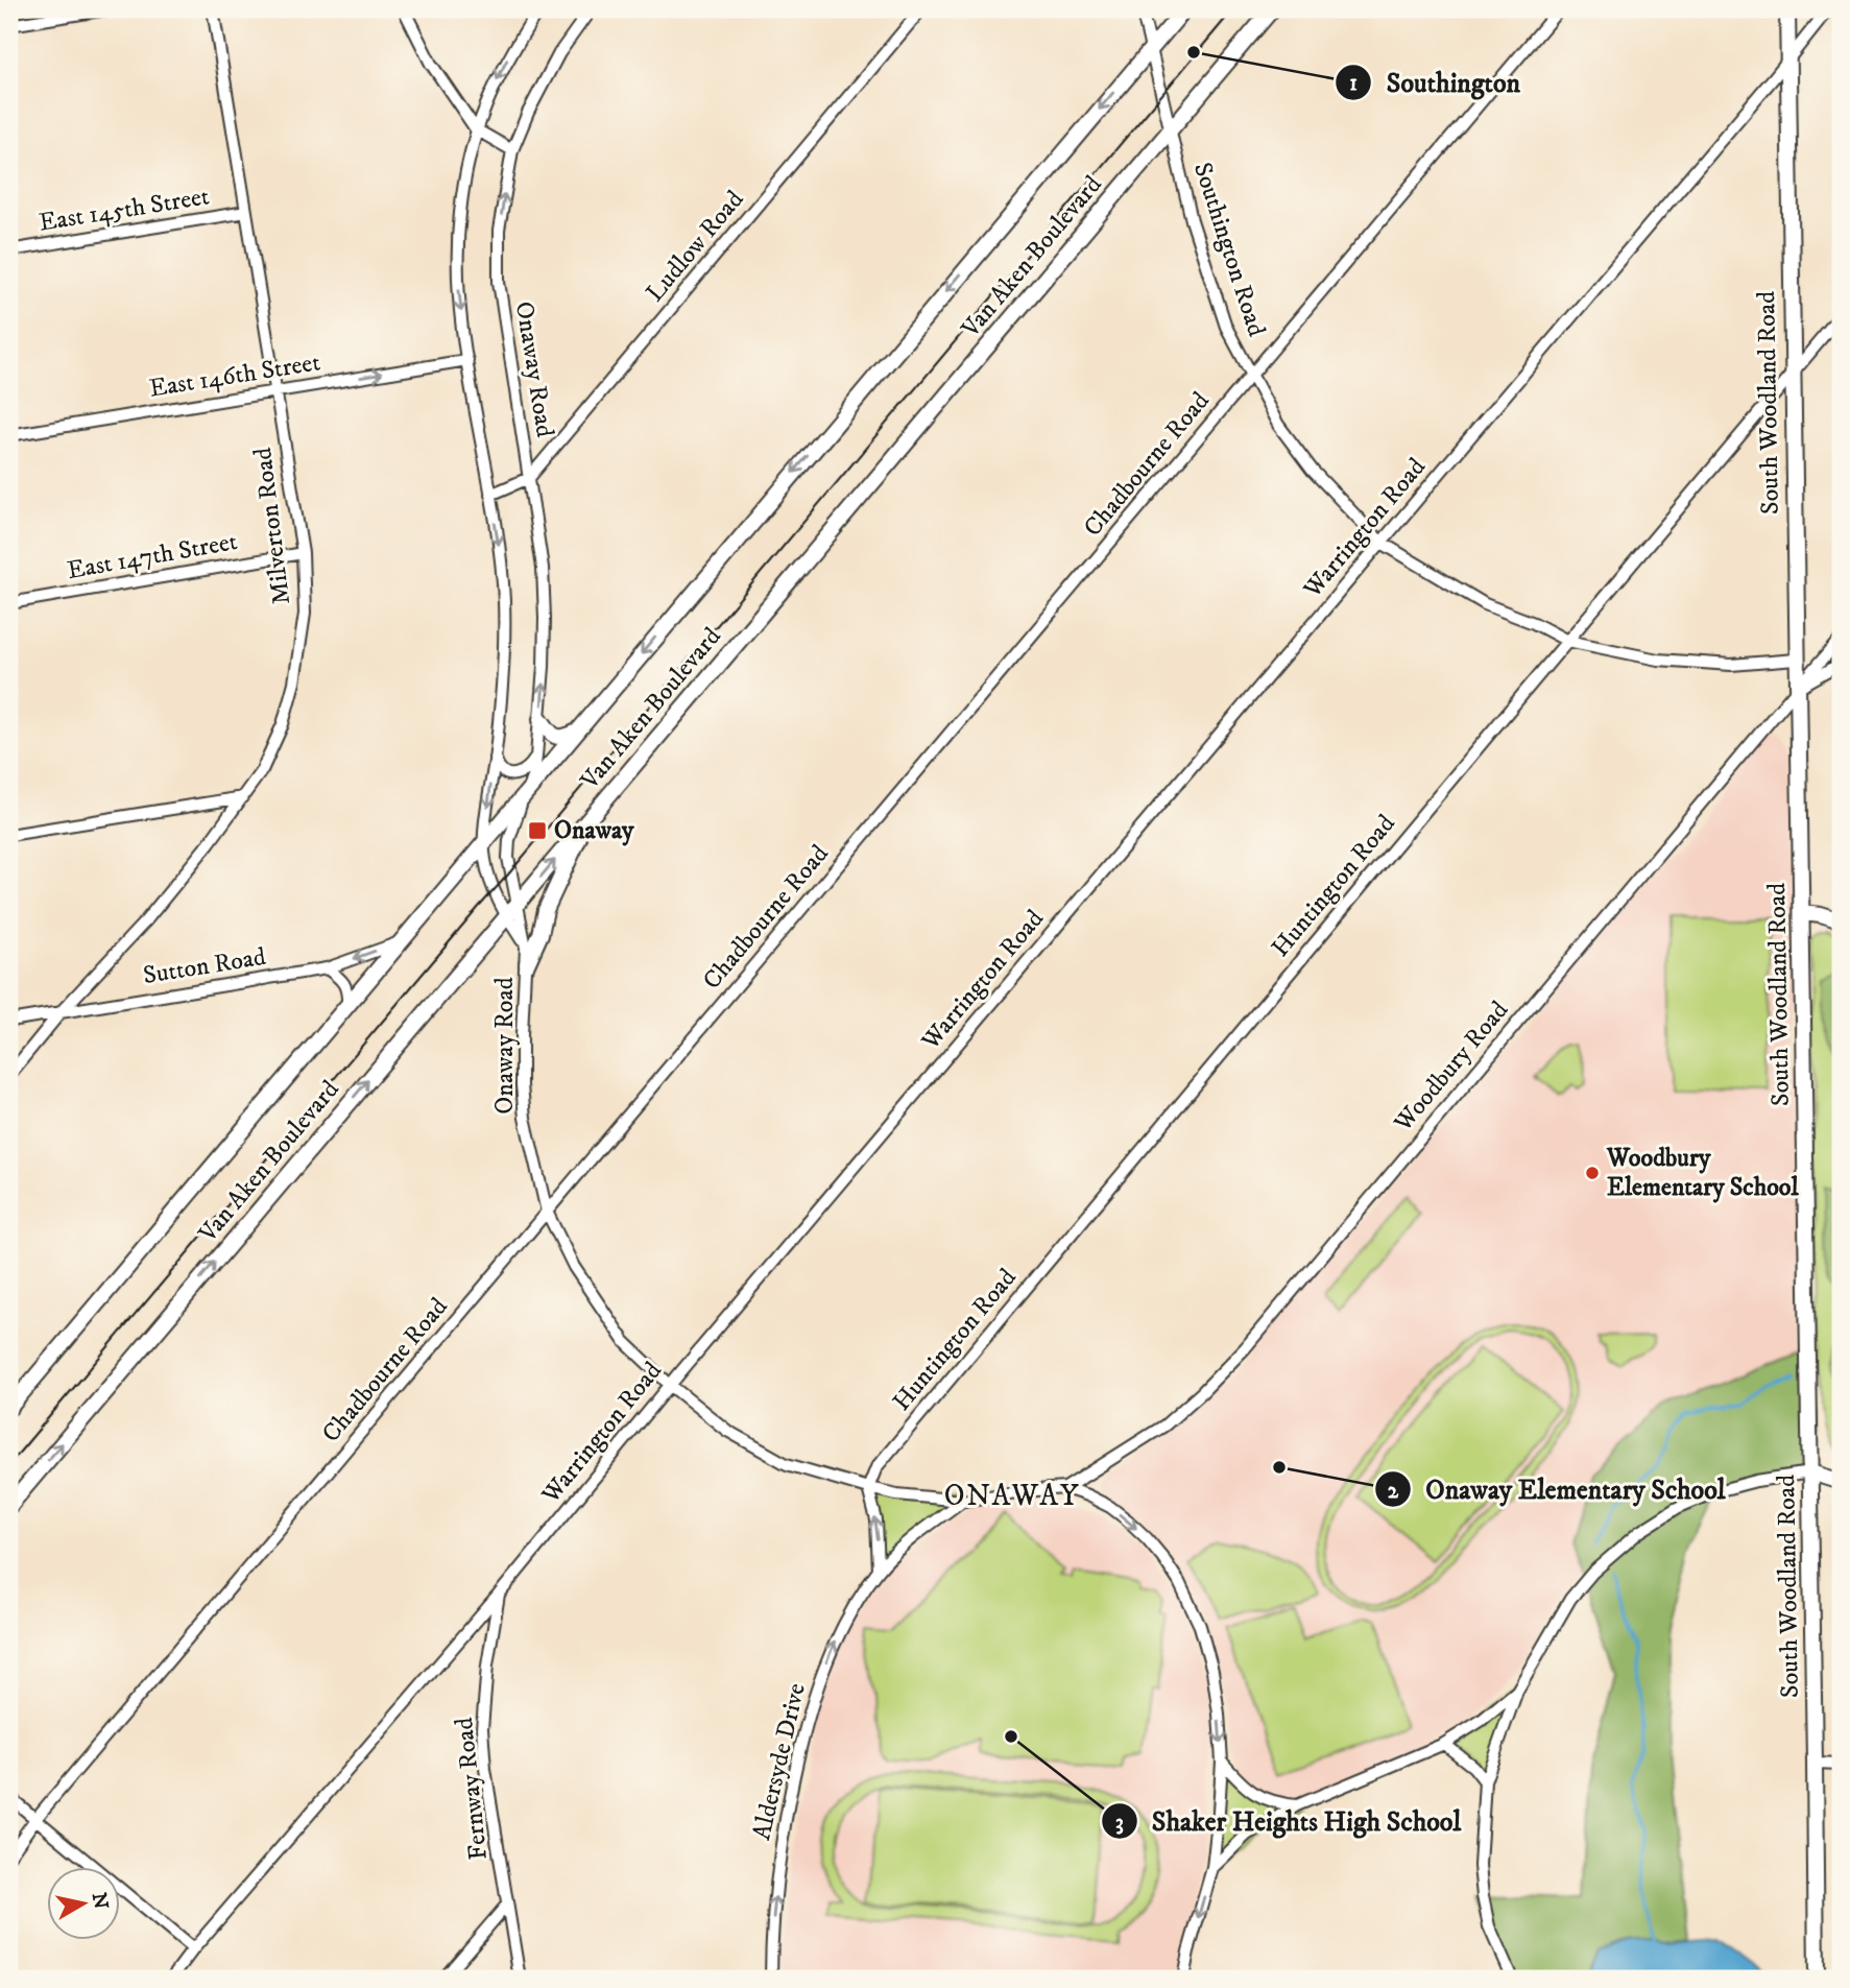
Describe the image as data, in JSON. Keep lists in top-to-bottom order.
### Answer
{
  "streets": {
    "main road": ["Van Aken Boulevard", "South Woodland Road"],
    "street": [
      "East 145th Street",
      "Ludlow Road",
      "Southington Road",
      "Onaway Road",
      "East 146th Street",
      "Chadbourne Road",
      "Milverton Road",
      "Warrington Road",
      "East 147th Street",
      "Huntington Road",
      "Sutton Road",
      "Woodbury Road",
      "Aldersyde Drive",
      "Fernway Road"
    ]
  },
  "crossings": [
    ["East 145th Street", "Milverton Road"],
    ["Ludlow Road", "Onaway Road"],
    ["Southington Road", "Van Aken Boulevard"],
    ["Southington Road", "South Woodland Road"],
    ["Southington Road", "Chadbourne Road"],
    ["Southington Road", "Warrington Road"],
    ["Southington Road", "Huntington Road"],
    ["Van Aken Boulevard", "Onaway Road"],
    ["Van Aken Boulevard", "Sutton Road"],
    ["Onaway Road", "East 146th Street"],
    ["Onaway Road", "Chadbourne Road"],
    ["Onaway Road", "Warrington Road"],
    ["Onaway Road", "Huntington Road"],
    ["Onaway Road", "Woodbury Road"],
    ["Onaway Road", "Aldersyde Drive"],
    ["East 146th Street", "Milverton Road"],
    ["South Woodland Road", "Warrington Road"],
    ["South Woodland Road", "Huntington Road"],
    ["South Woodland Road", "Woodbury Road"],
    ["Milverton Road", "East 147th Street"],
    ["Milverton Road", "Sutton Road"],
    ["Warrington Road", "Fernway Road"]
  ],
  "one_way": ["East 146th Street", "Aldersyde Drive"],
  "districts": ["ONAWAY"],
  "places": {
    "other": [
      "Southington",
      "Woodbury Elementary School",
      "Onaway Elementary School",
      "Shaker Heights High School"
    ],
    "transit": ["Onaway"]
  },
  "north": "right"
}
